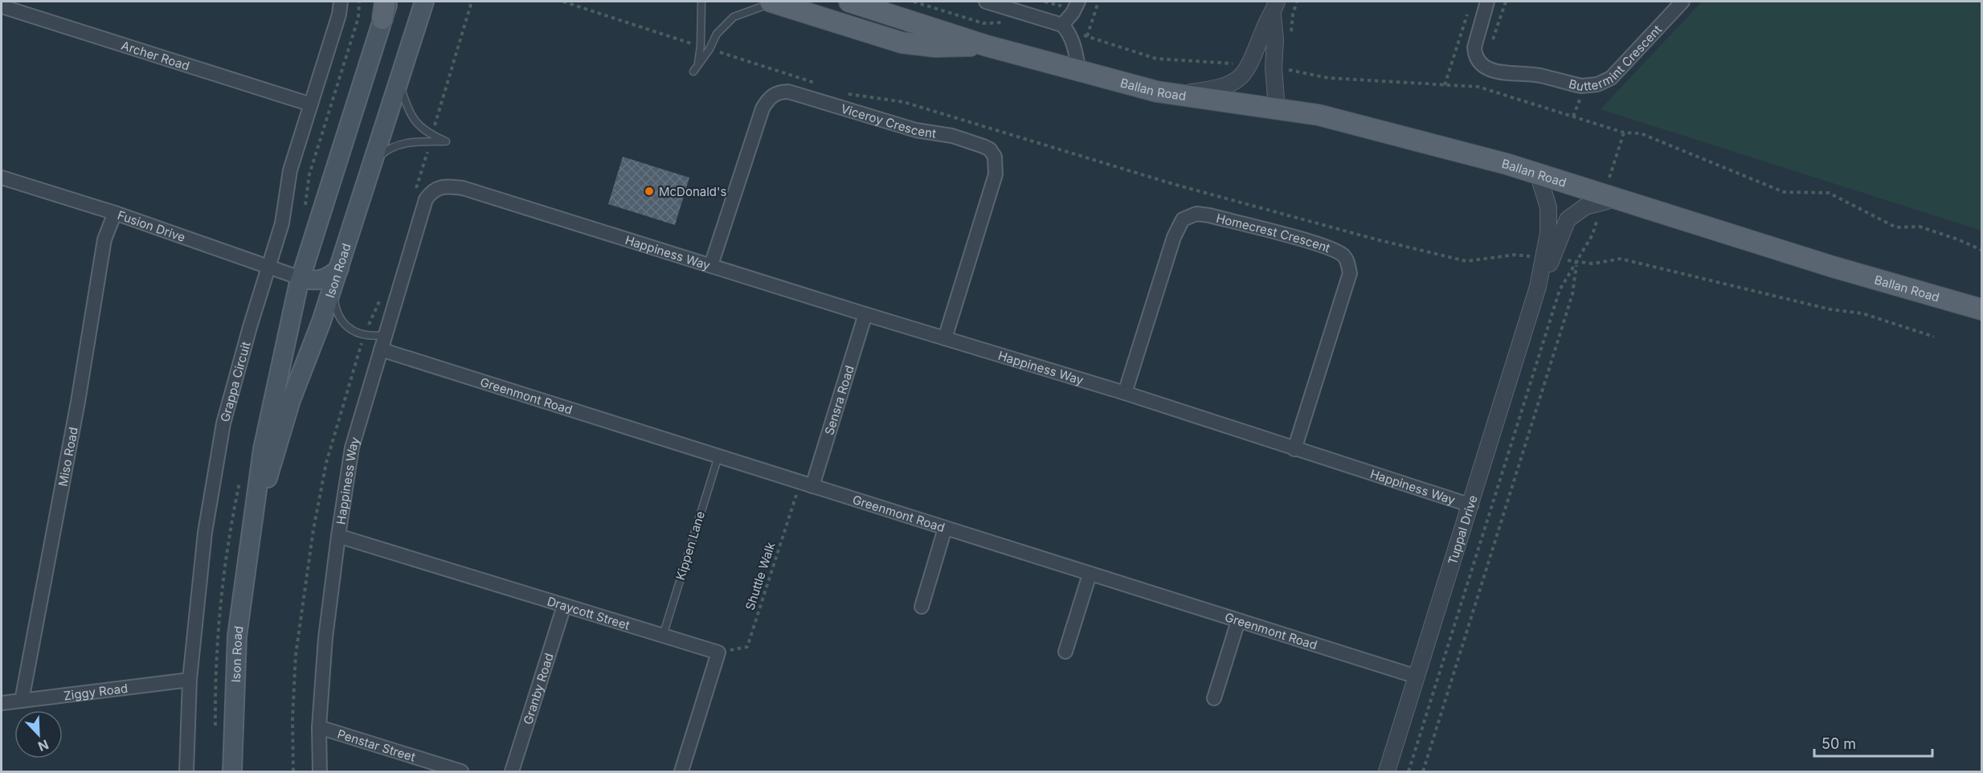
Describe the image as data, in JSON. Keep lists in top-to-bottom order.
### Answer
{
  "streets": {
    "main road": ["Ballan Road", "Ison Road"],
    "street": [
      "Buttermint Crescent",
      "Archer Road",
      "Viceroy Crescent",
      "Fusion Drive",
      "Homecrest Crescent",
      "Happiness Way",
      "Grappa Circuit",
      "Greenmont Road",
      "Sensra Road",
      "Miso Road",
      "Tuppal Drive",
      "Draycott Street",
      "Granby Road",
      "Ziggy Road",
      "Penstar Street"
    ],
    "lane": ["Kippen Lane"],
    "path": ["Shuttle Walk"]
  },
  "crossings": [
    ["Archer Road", "Grappa Circuit"],
    ["Ballan Road", "Tuppal Drive"],
    ["Viceroy Crescent", "Happiness Way"],
    ["Fusion Drive", "Ison Road"],
    ["Fusion Drive", "Grappa Circuit"],
    ["Fusion Drive", "Miso Road"],
    ["Homecrest Crescent", "Happiness Way"],
    ["Happiness Way", "Greenmont Road"],
    ["Happiness Way", "Sensra Road"],
    ["Happiness Way", "Tuppal Drive"],
    ["Happiness Way", "Draycott Street"],
    ["Happiness Way", "Penstar Street"],
    ["Grappa Circuit", "Ziggy Road"],
    ["Greenmont Road", "Sensra Road"],
    ["Greenmont Road", "Tuppal Drive"],
    ["Greenmont Road", "Kippen Lane"],
    ["Greenmont Road", "Shuttle Walk"],
    ["Sensra Road", "Shuttle Walk"],
    ["Miso Road", "Ziggy Road"],
    ["Kippen Lane", "Draycott Street"],
    ["Shuttle Walk", "Draycott Street"],
    ["Draycott Street", "Granby Road"]
  ],
  "places": ["McDonald's"],
  "scale_bar": "50 m",
  "north": "bottom right"
}
